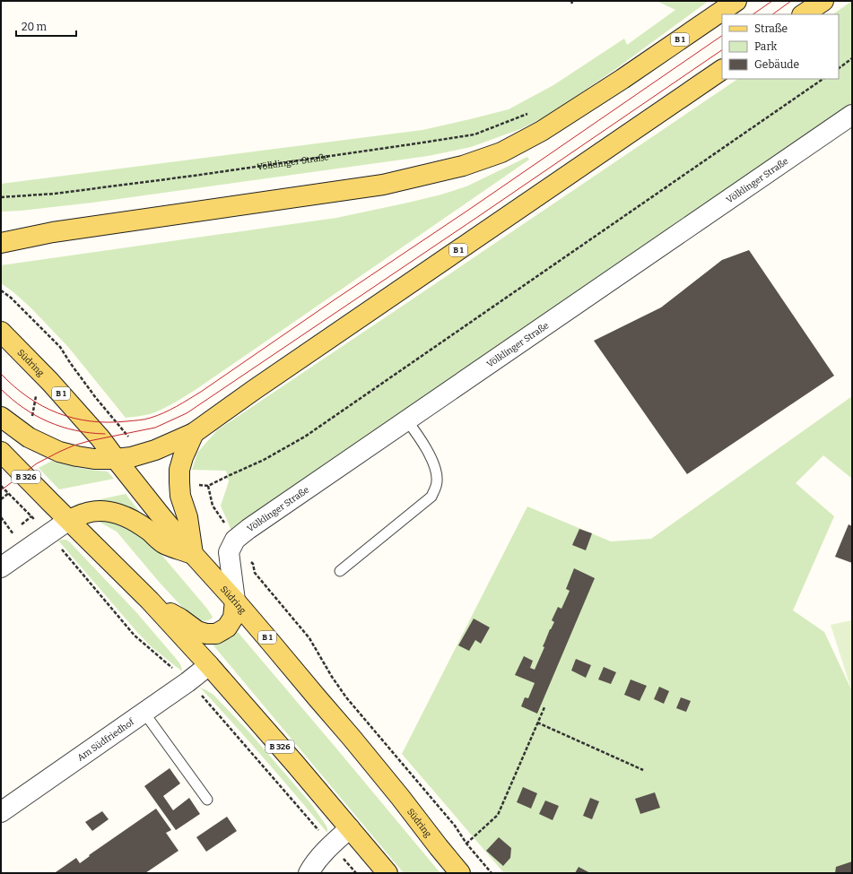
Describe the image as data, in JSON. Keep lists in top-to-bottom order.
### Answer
{
  "streets": {
    "main road": ["B 1", "Südring", "B 326"],
    "street": ["Völklinger Straße", "Am Südfriedhof"]
  },
  "crossings": [
    ["B 1", "Südring"],
    ["Völklinger Straße", "Südring"],
    ["B 326", "Am Südfriedhof"]
  ],
  "legend": ["Straße", "Park", "Gebäude"],
  "scale_bar": "20 m"
}
